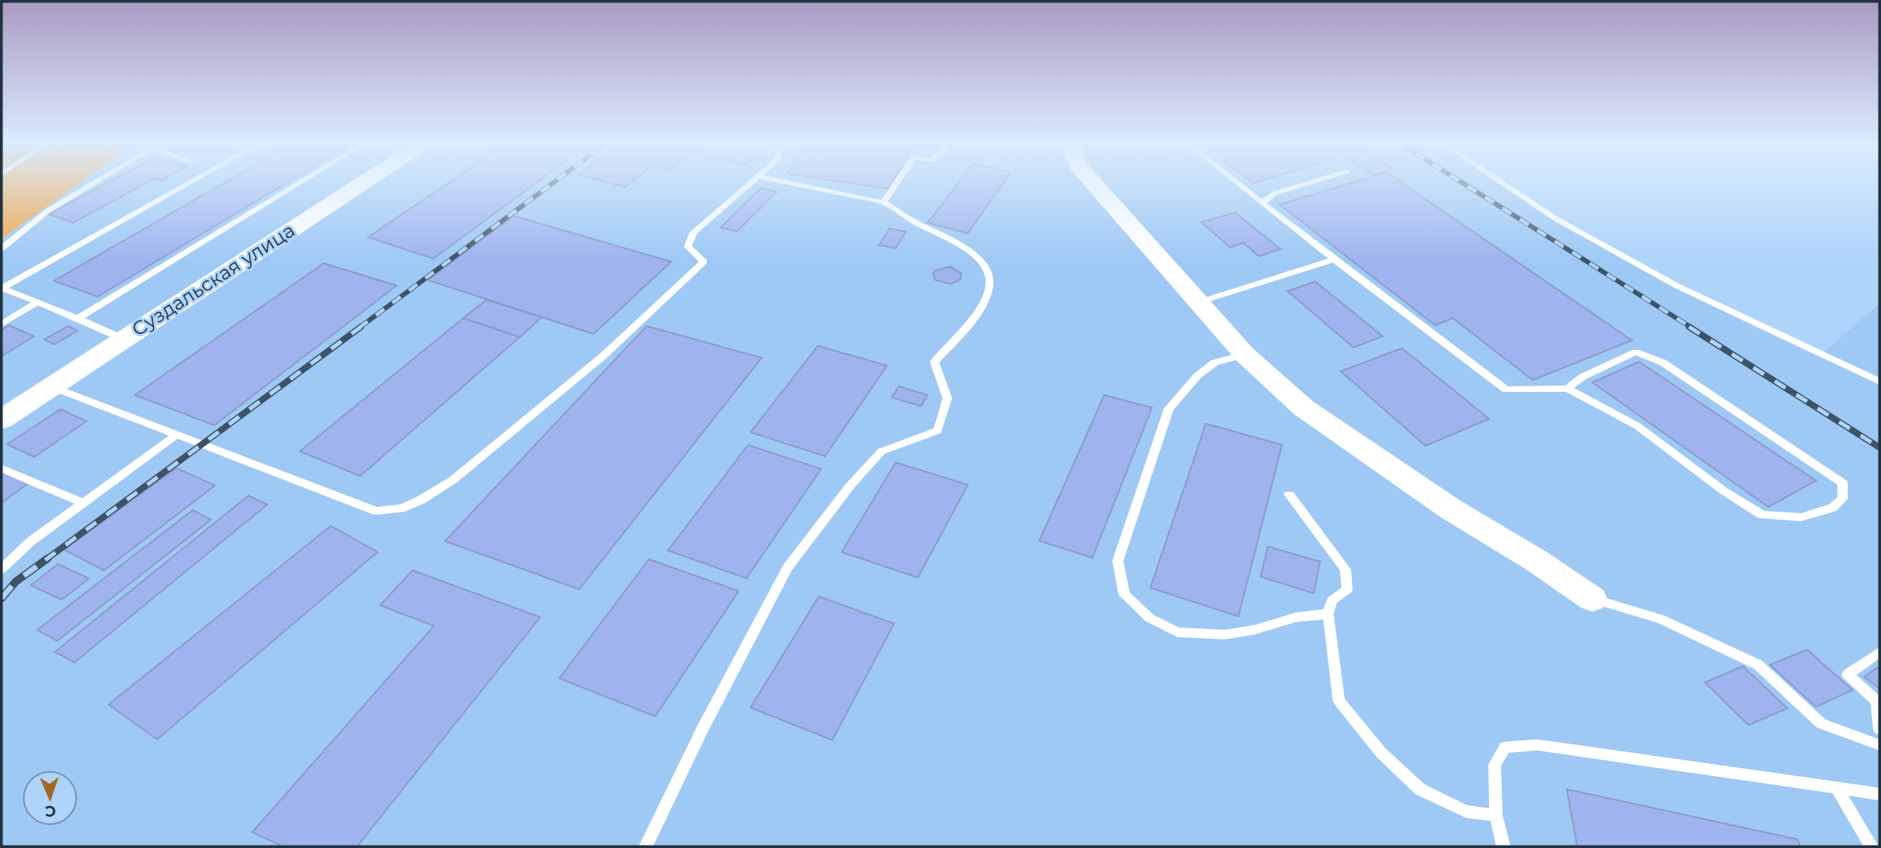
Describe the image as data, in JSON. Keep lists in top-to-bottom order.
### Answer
{
  "streets": {
    "main road": ["Суздальская улица"]
  },
  "north": "bottom"
}
